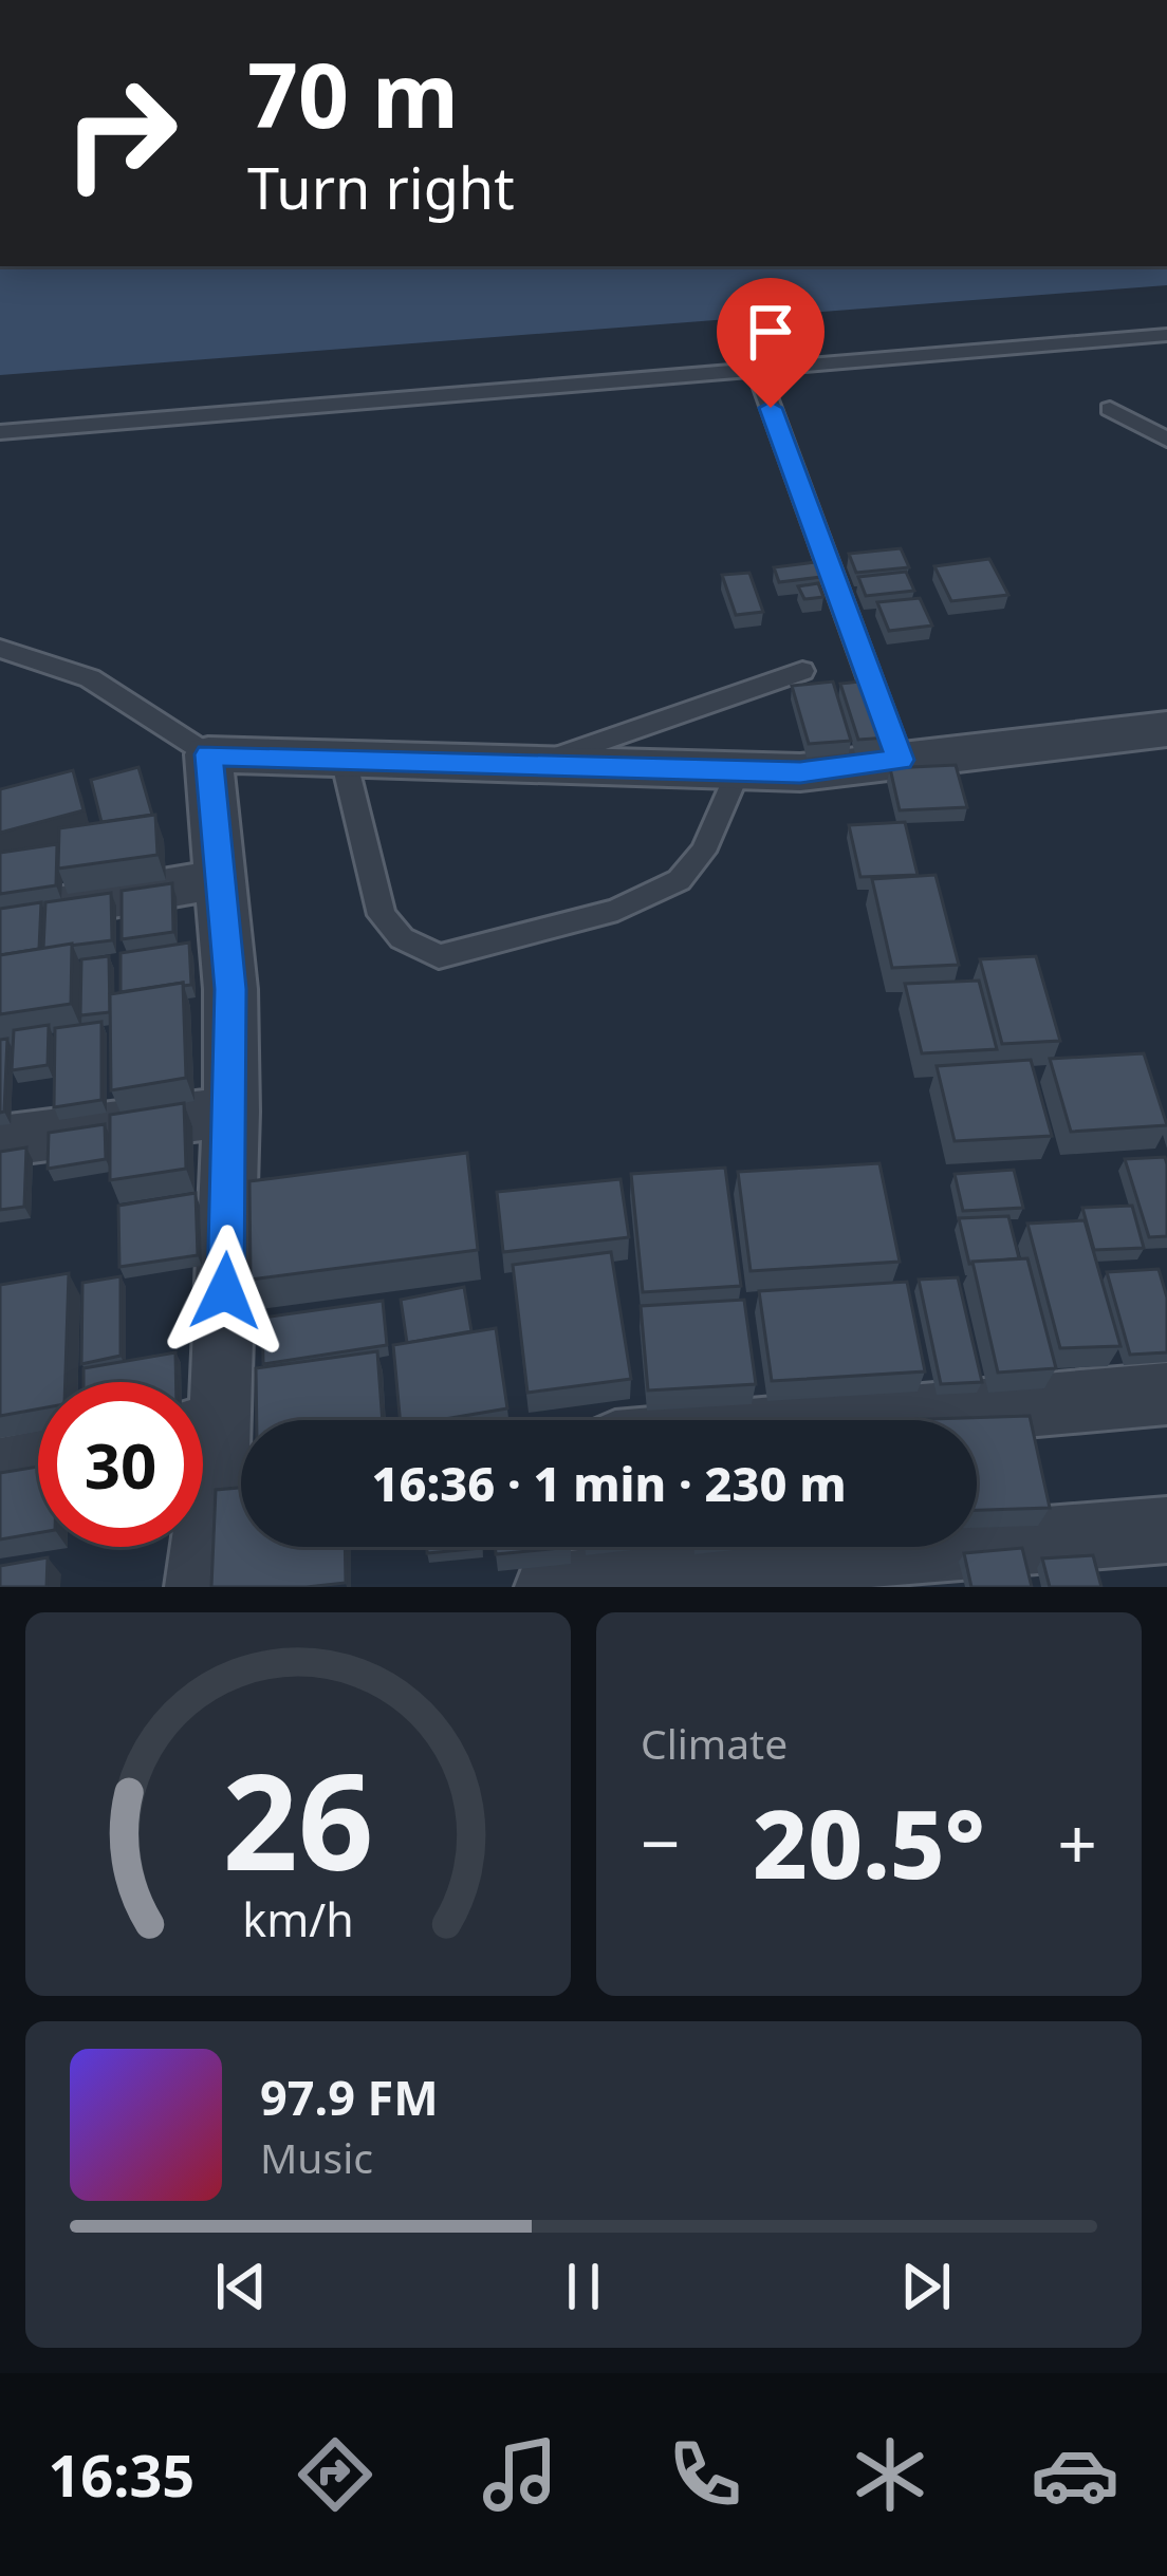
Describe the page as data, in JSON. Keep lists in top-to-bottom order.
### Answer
{
  "page": {
    "turn": ["70 m", "Turn right"],
    "limit": "30",
    "trip": "16:36 · 1 min · 230 m",
    "tile": "Climate",
    "heat": ["−", "20.5°", "+"],
    "song": ["97.9 FM", "Music"],
    "tabs": "16:35",
    "gauge": ["26", "km/h"]
  }
}
